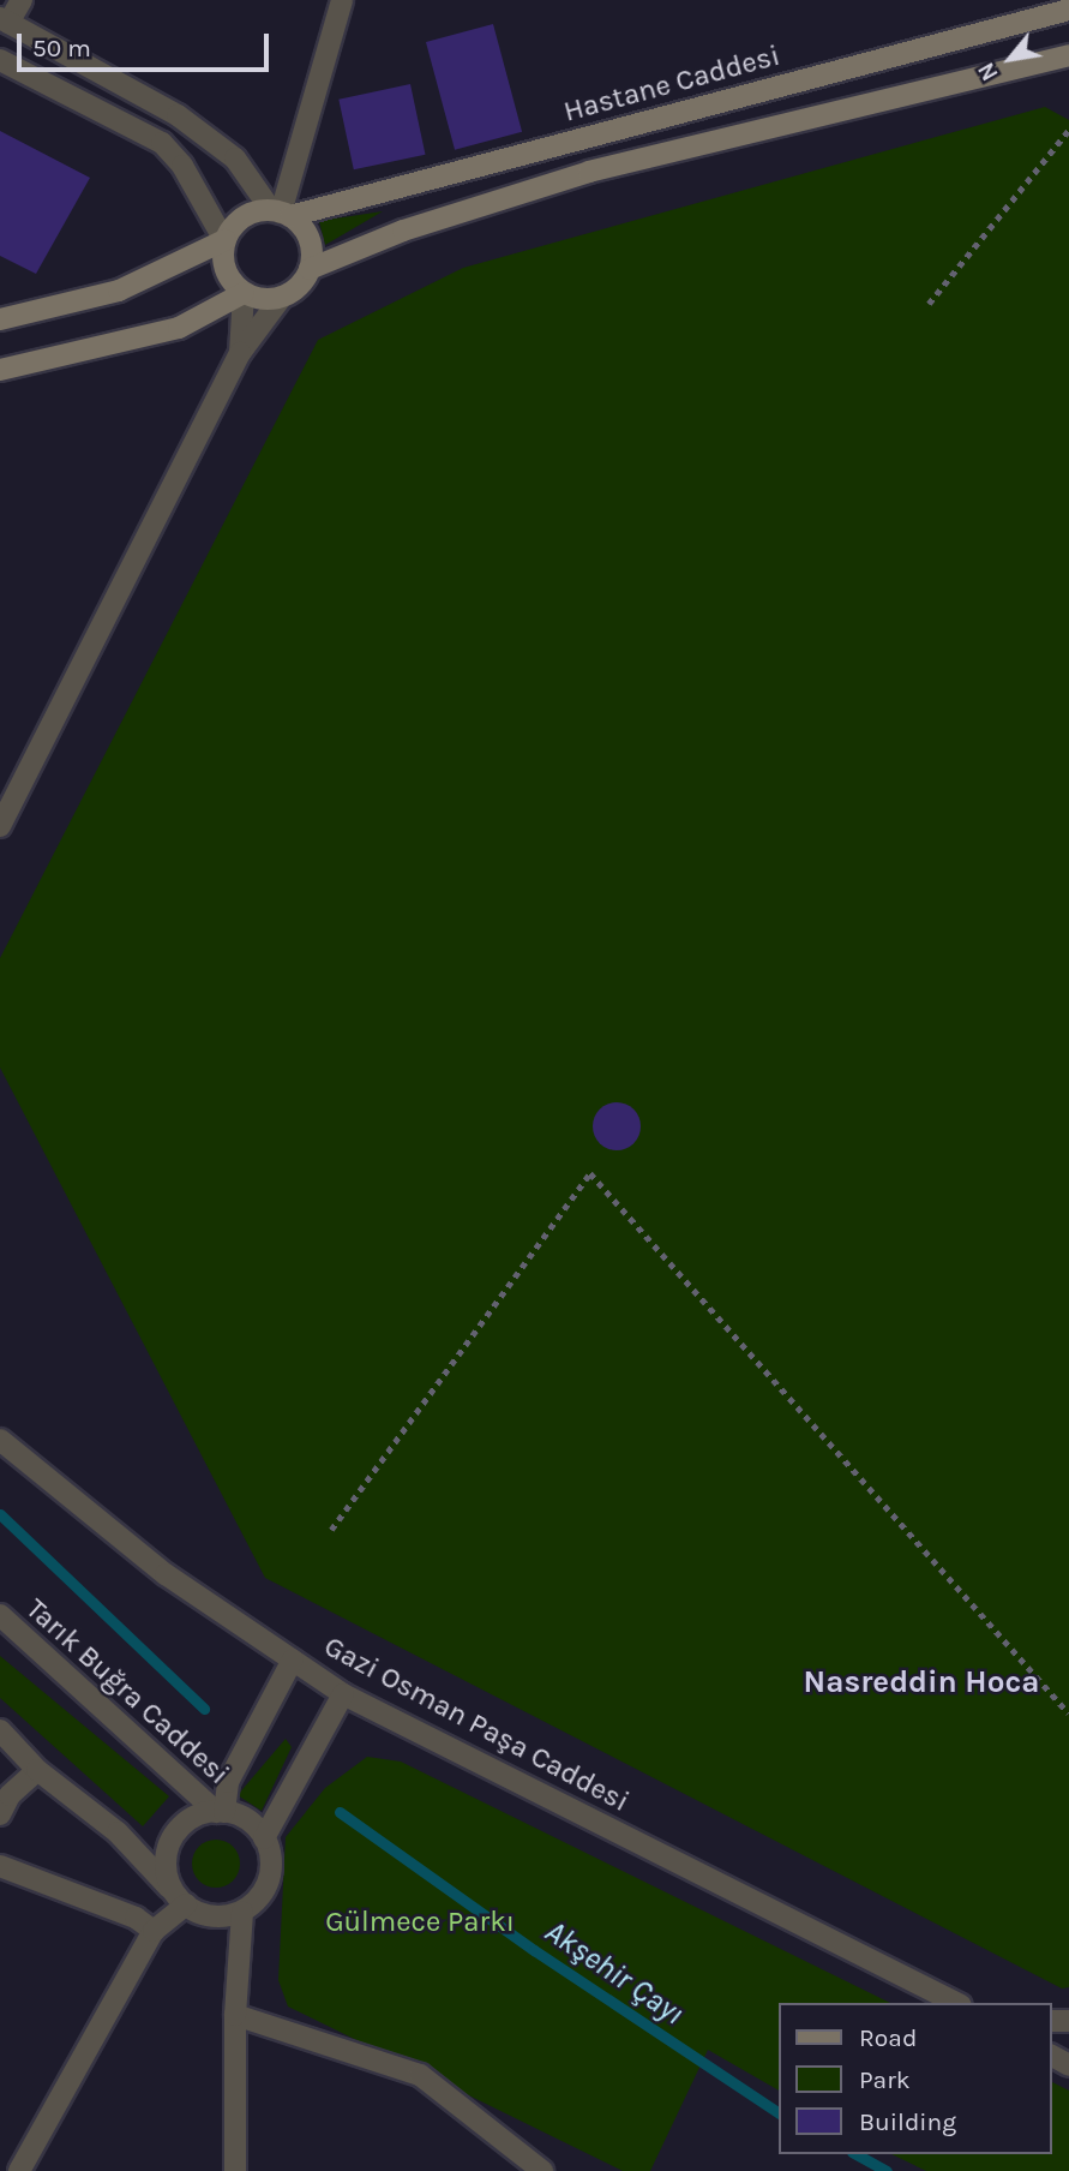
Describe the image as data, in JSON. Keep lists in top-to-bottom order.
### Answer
{
  "streets": {
    "main road": ["Hastane Caddesi"],
    "street": ["Tarık Buğra Caddesi", "Gazi Osman Paşa Caddesi"]
  },
  "districts": ["Nasreddin Hoca"],
  "water": ["Akşehir Çayı"],
  "parks": ["Gülmece Parkı"],
  "legend": ["Road", "Park", "Building"],
  "scale_bar": "50 m",
  "north": "bottom left"
}
